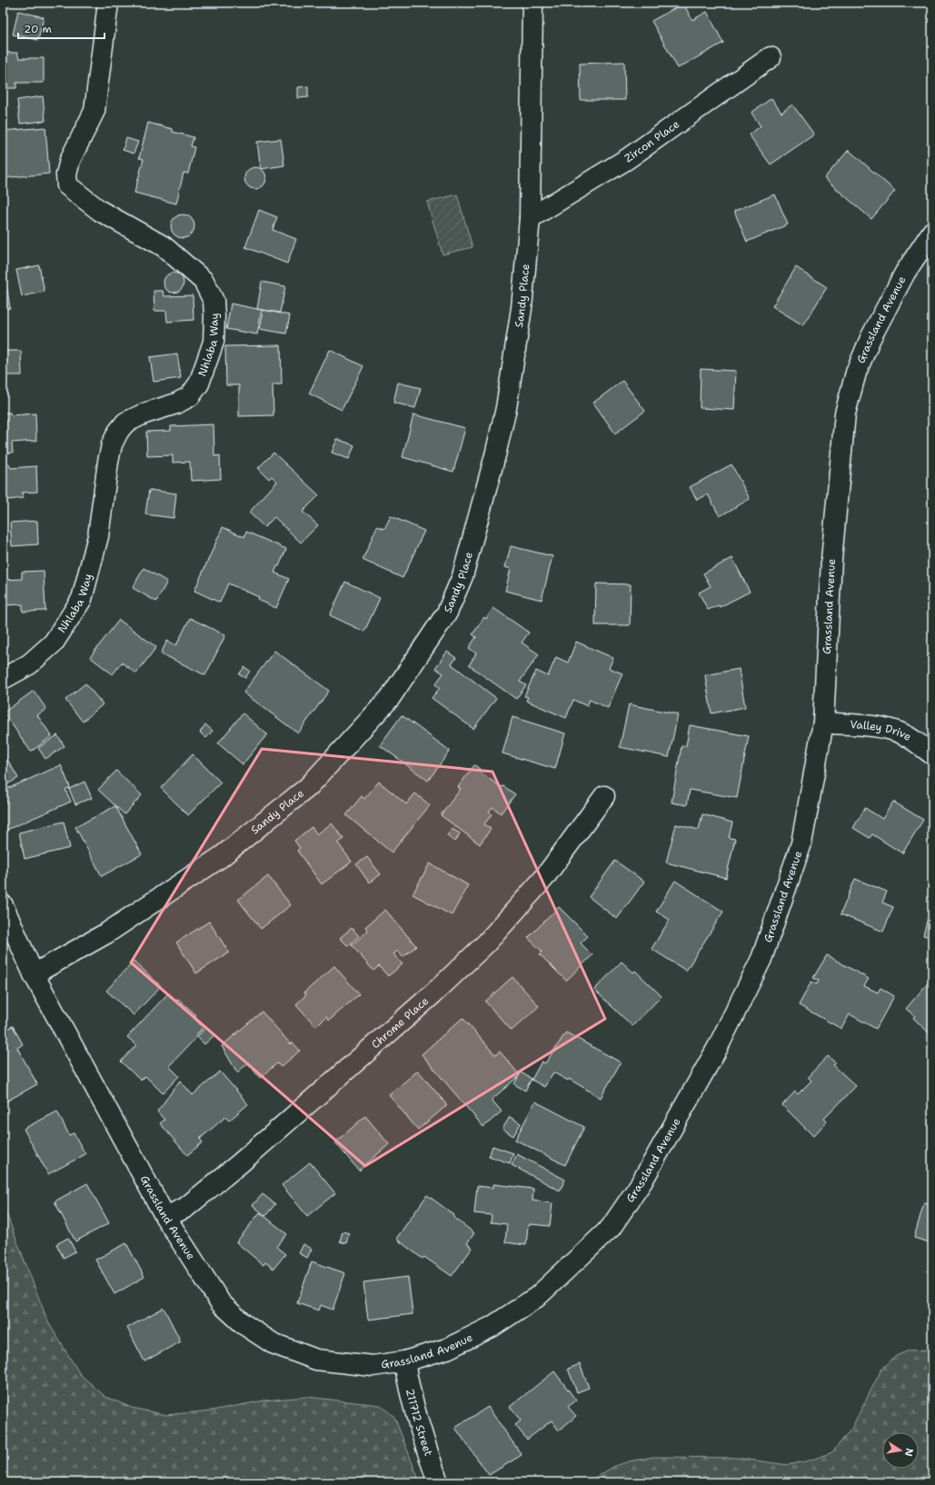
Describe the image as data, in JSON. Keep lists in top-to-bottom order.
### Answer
{
  "streets": {
    "street": [
      "Zircon Place",
      "Sandy Place",
      "Grassland Avenue",
      "Nhlaba Way",
      "Valley Drive",
      "Chrome Place",
      "211712 Street"
    ]
  },
  "crossings": [
    ["Zircon Place", "Sandy Place"],
    ["Sandy Place", "Grassland Avenue"],
    ["Grassland Avenue", "Valley Drive"],
    ["Grassland Avenue", "Chrome Place"],
    ["Grassland Avenue", "211712 Street"]
  ],
  "scale_bar": "20 m",
  "north": "right"
}
